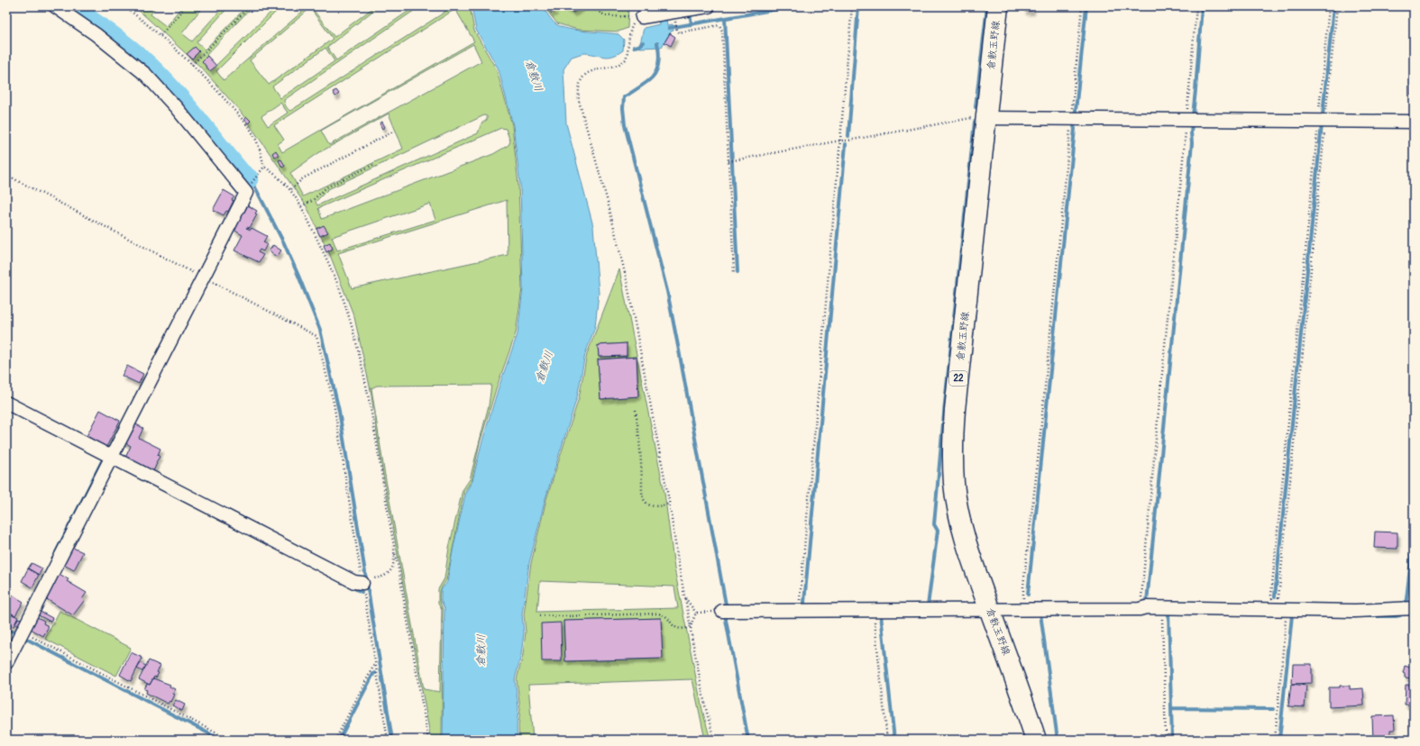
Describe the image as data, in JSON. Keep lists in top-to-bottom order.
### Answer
{
  "streets": {
    "main road": ["倉敷玉野線", "22"]
  },
  "water": ["倉敷川"]
}
